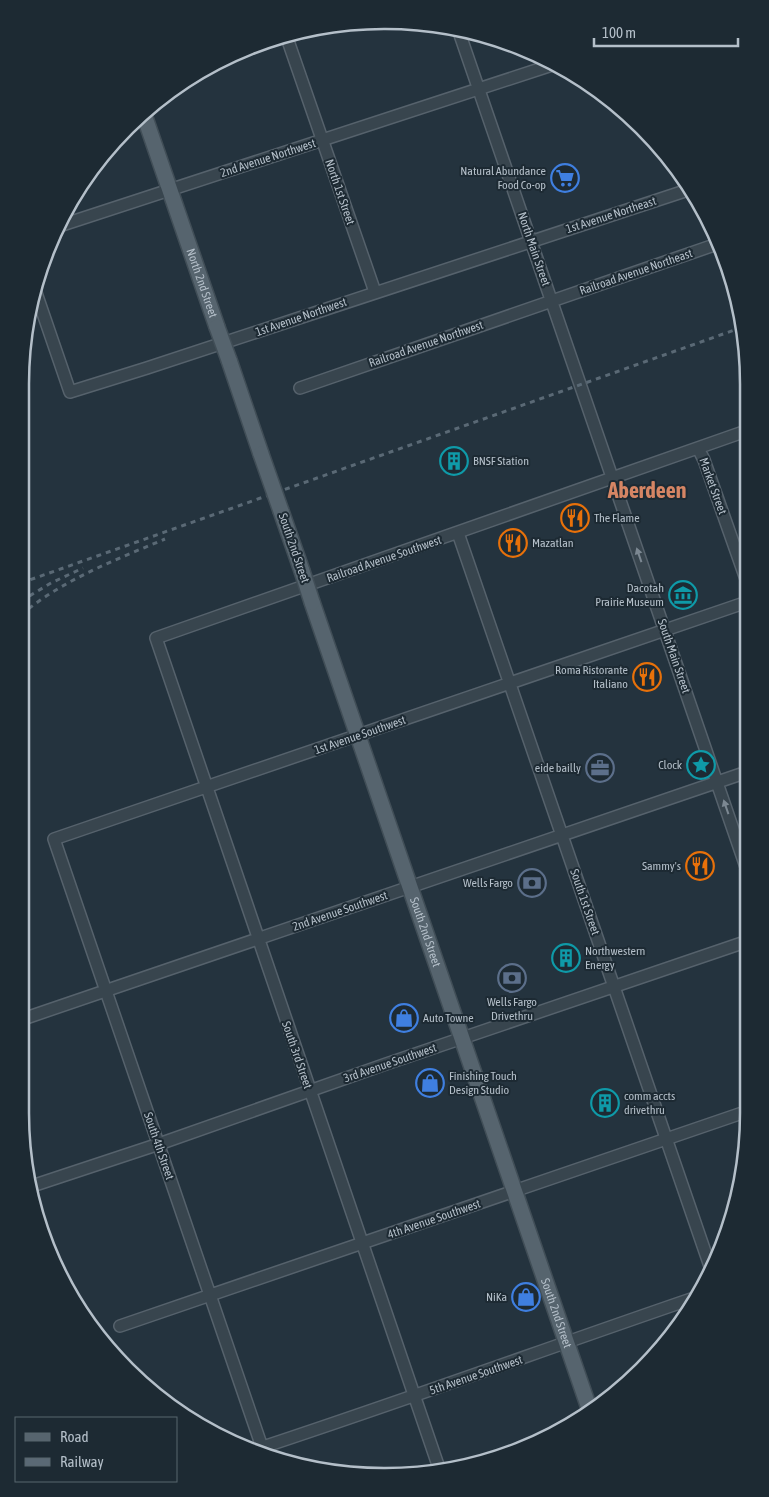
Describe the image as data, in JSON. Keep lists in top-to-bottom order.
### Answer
{
  "streets": {
    "main road": ["North 2nd Street", "South 2nd Street"],
    "street": [
      "2nd Avenue Northwest",
      "North 1st Street",
      "1st Avenue Northeast",
      "North Main Street",
      "Railroad Avenue Northeast",
      "1st Avenue Northwest",
      "Railroad Avenue Northwest",
      "Market Street",
      "Railroad Avenue Southwest",
      "South Main Street",
      "1st Avenue Southwest",
      "South 1st Street",
      "2nd Avenue Southwest",
      "South 3rd Street",
      "3rd Avenue Southwest",
      "South 4th Street",
      "4th Avenue Southwest",
      "5th Avenue Southwest"
    ]
  },
  "crossings": [
    ["2nd Avenue Northwest", "North 1st Street"],
    ["2nd Avenue Northwest", "North Main Street"],
    ["2nd Avenue Northwest", "North 2nd Street"],
    ["North 1st Street", "1st Avenue Northwest"],
    ["1st Avenue Northeast", "North Main Street"],
    ["1st Avenue Northeast", "1st Avenue Northwest"],
    ["North Main Street", "Railroad Avenue Northeast"],
    ["North Main Street", "1st Avenue Northwest"],
    ["North Main Street", "Railroad Avenue Northwest"],
    ["North Main Street", "South Main Street"],
    ["Railroad Avenue Northeast", "Railroad Avenue Northwest"],
    ["North 2nd Street", "South 2nd Street"],
    ["Market Street", "Railroad Avenue Southwest"],
    ["South 2nd Street", "1st Avenue Southwest"],
    ["South 2nd Street", "2nd Avenue Southwest"],
    ["South 2nd Street", "3rd Avenue Southwest"],
    ["South 2nd Street", "4th Avenue Southwest"],
    ["South 2nd Street", "5th Avenue Southwest"],
    ["Railroad Avenue Southwest", "South Main Street"],
    ["Railroad Avenue Southwest", "South 1st Street"],
    ["Railroad Avenue Southwest", "South 3rd Street"],
    ["South Main Street", "1st Avenue Southwest"],
    ["South Main Street", "2nd Avenue Southwest"],
    ["1st Avenue Southwest", "South 1st Street"],
    ["1st Avenue Southwest", "South 3rd Street"],
    ["1st Avenue Southwest", "South 4th Street"],
    ["South 1st Street", "2nd Avenue Southwest"],
    ["South 1st Street", "3rd Avenue Southwest"],
    ["South 1st Street", "4th Avenue Southwest"],
    ["2nd Avenue Southwest", "South 3rd Street"],
    ["2nd Avenue Southwest", "South 4th Street"],
    ["South 3rd Street", "3rd Avenue Southwest"],
    ["South 3rd Street", "4th Avenue Southwest"],
    ["South 3rd Street", "5th Avenue Southwest"],
    ["3rd Avenue Southwest", "South 4th Street"],
    ["South 4th Street", "4th Avenue Southwest"]
  ],
  "one_way": ["South Main Street"],
  "districts": ["Aberdeen"],
  "places": {
    "supermarket": ["Natural Abundance Food Co-op"],
    "building": ["BNSF Station", "Northwestern Energy", "comm accts drivethru"],
    "restaurant": [
      "The Flame",
      "Mazatlan",
      "Roma Ristorante Italiano",
      "Sammy's"
    ],
    "museum": ["Dacotah Prairie Museum"],
    "place": ["Clock"],
    "office": ["eide bailly"],
    "bank": ["Wells Fargo", "Wells Fargo Drivethru"],
    "shop": ["Auto Towne", "Finishing Touch Design Studio", "NiKa"]
  },
  "legend": ["Road", "Railway"],
  "scale_bar": "100 m"
}
